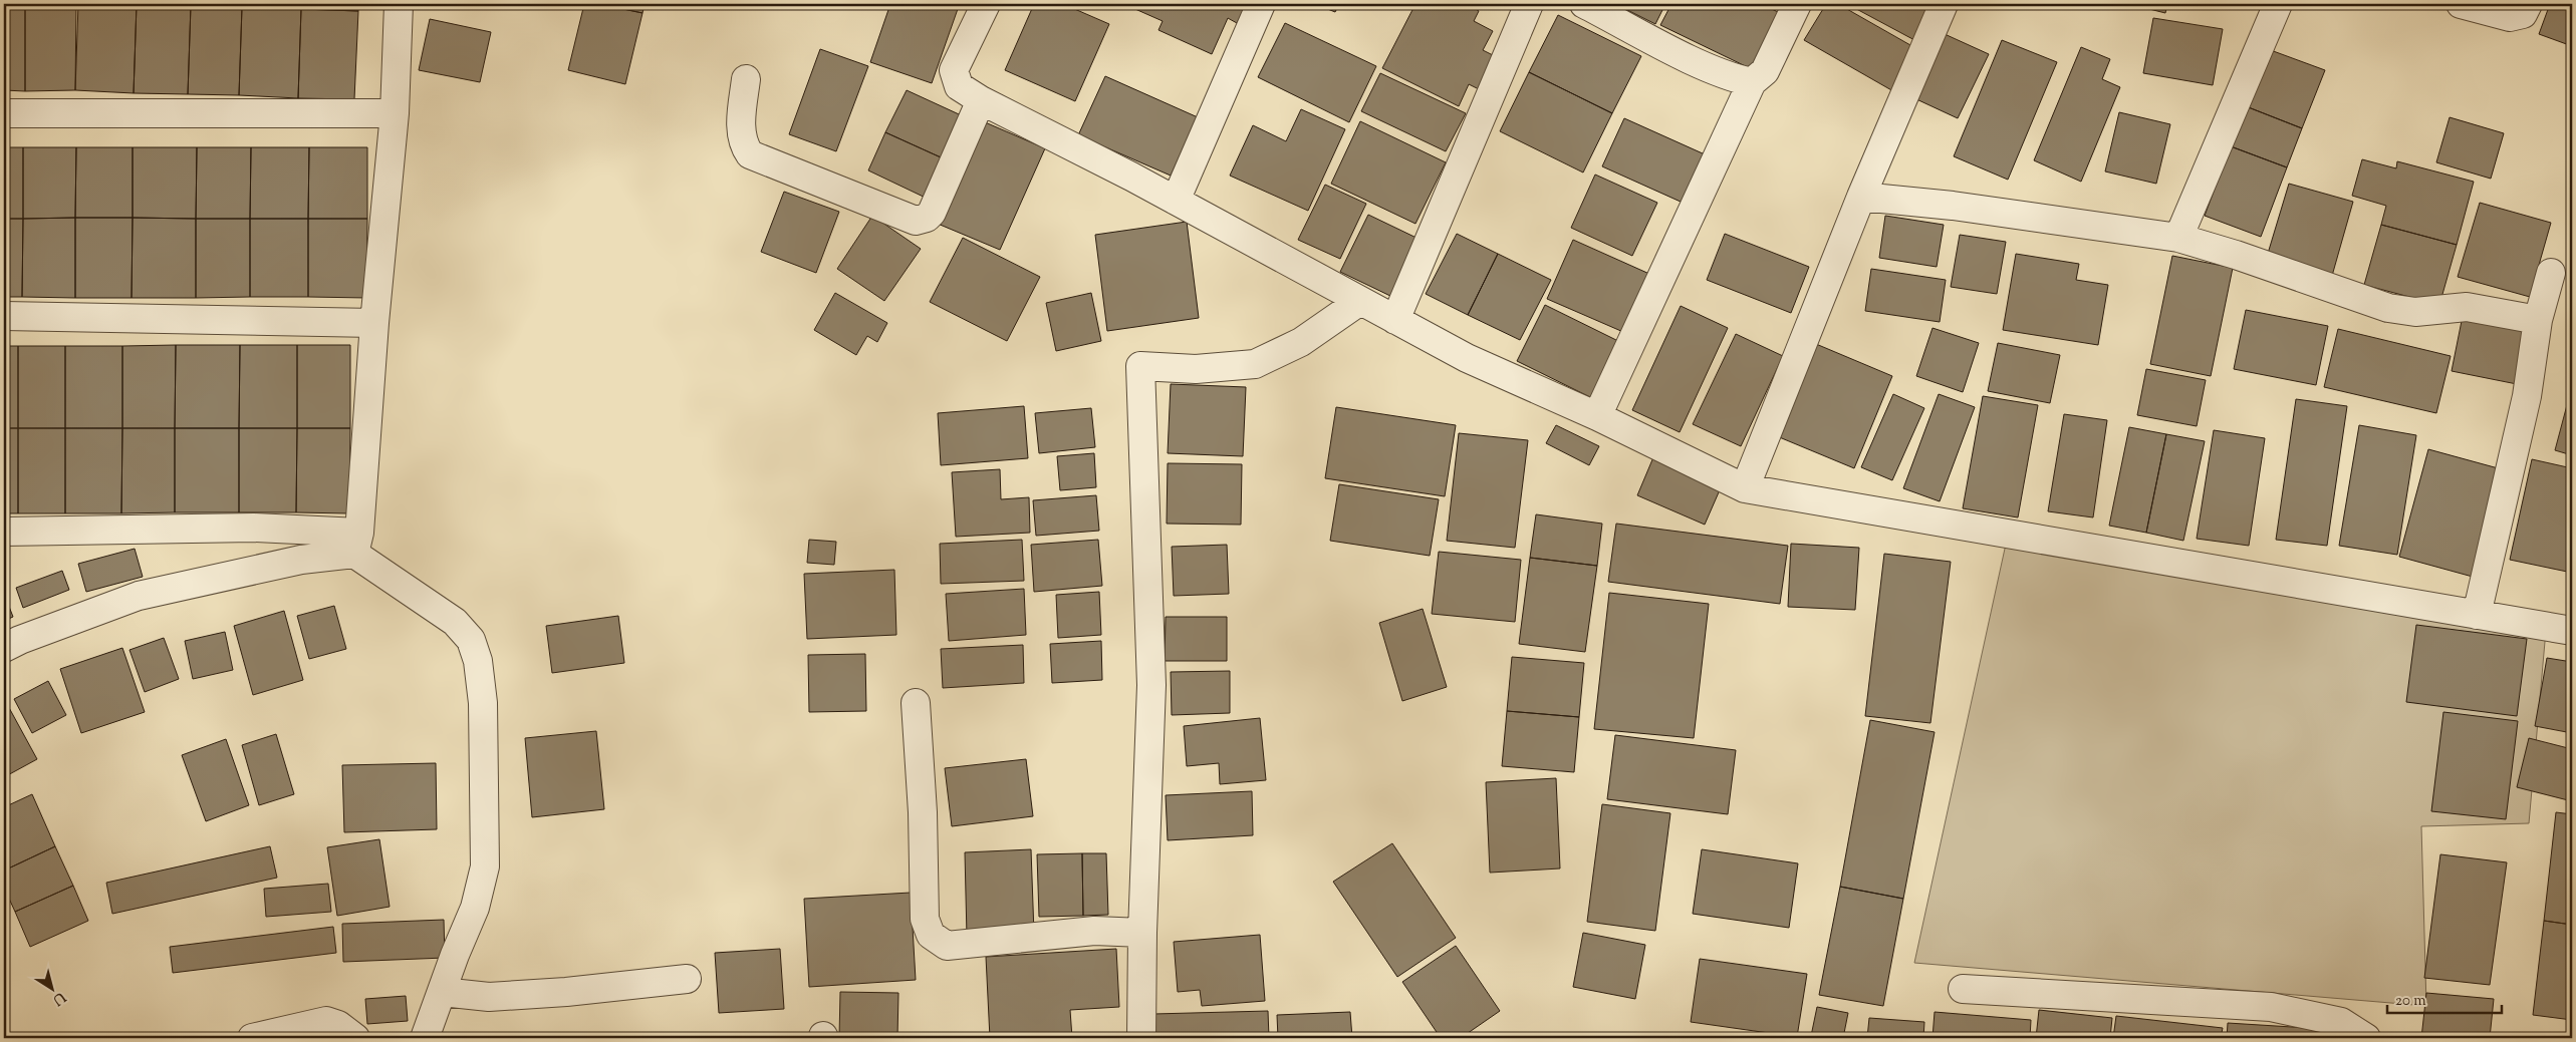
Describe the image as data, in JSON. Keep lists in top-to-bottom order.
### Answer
{
  "scale_bar": "20 m",
  "north": "bottom right"
}
